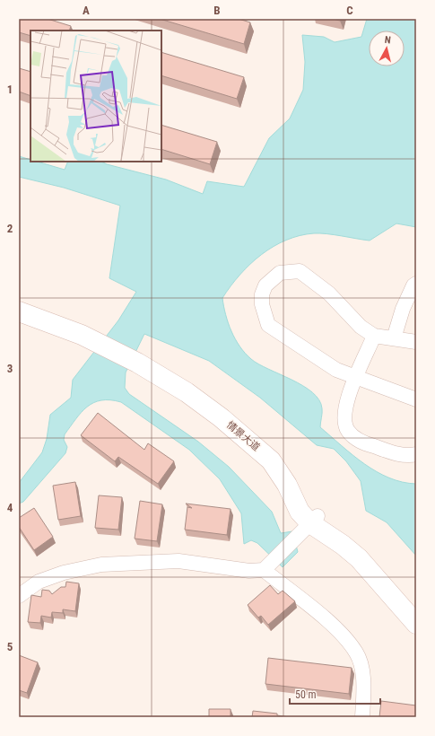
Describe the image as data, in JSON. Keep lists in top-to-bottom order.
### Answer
{
  "streets": {
    "street": ["情景大道"]
  },
  "scale_bar": "50 m",
  "north": "top",
  "grid": {
    "columns": ["A", "B", "C"],
    "rows": [
      "1",
      "2",
      "3",
      "4",
      "5"
    ]
  }
}
